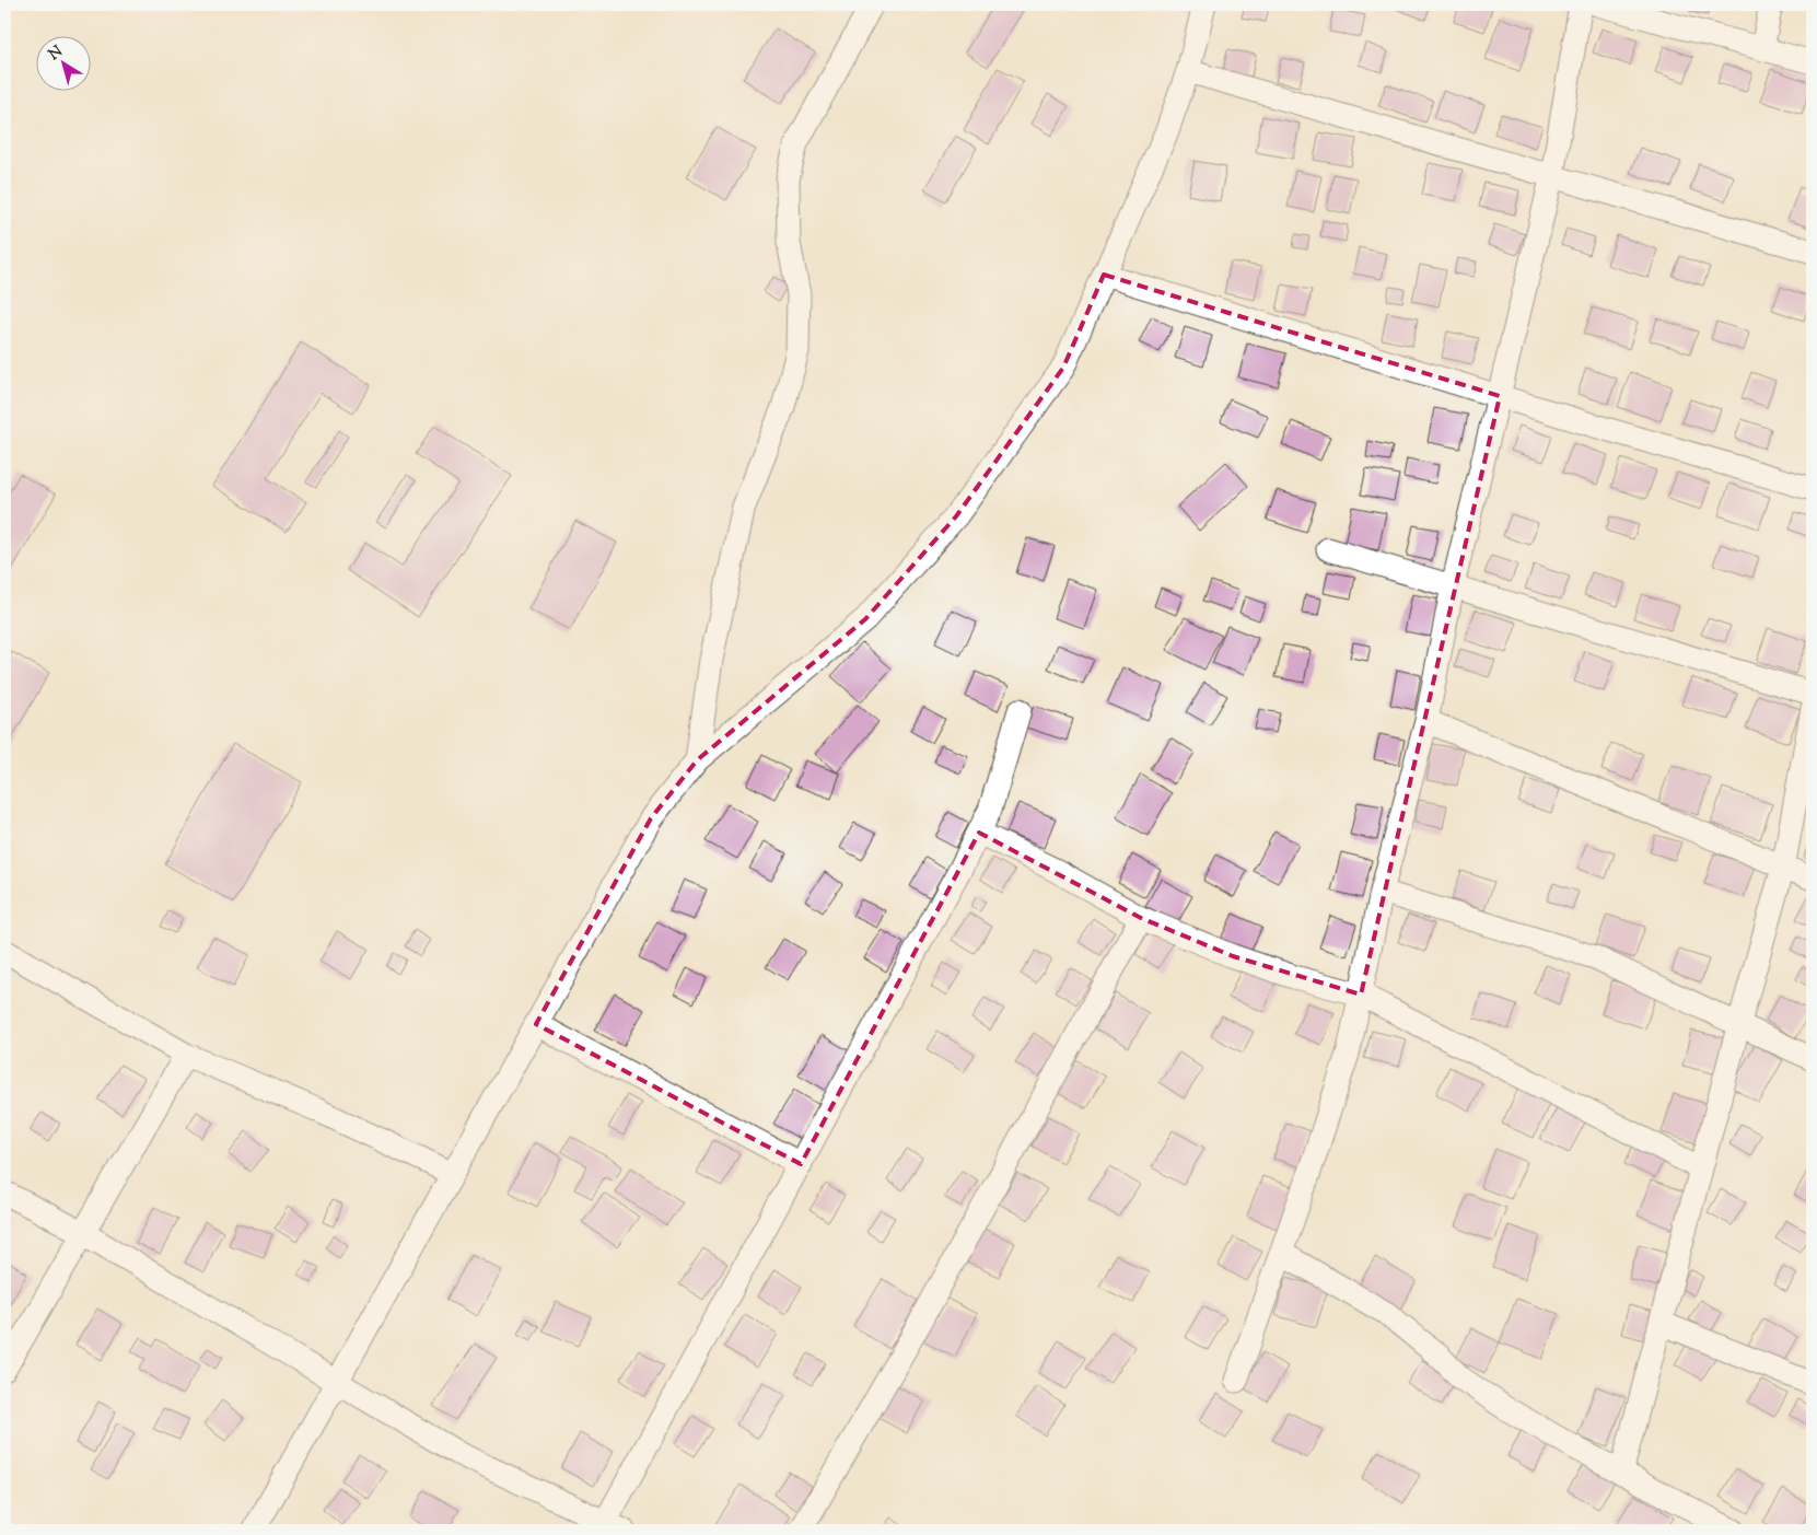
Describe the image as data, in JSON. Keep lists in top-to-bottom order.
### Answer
{
  "north": "top left"
}
